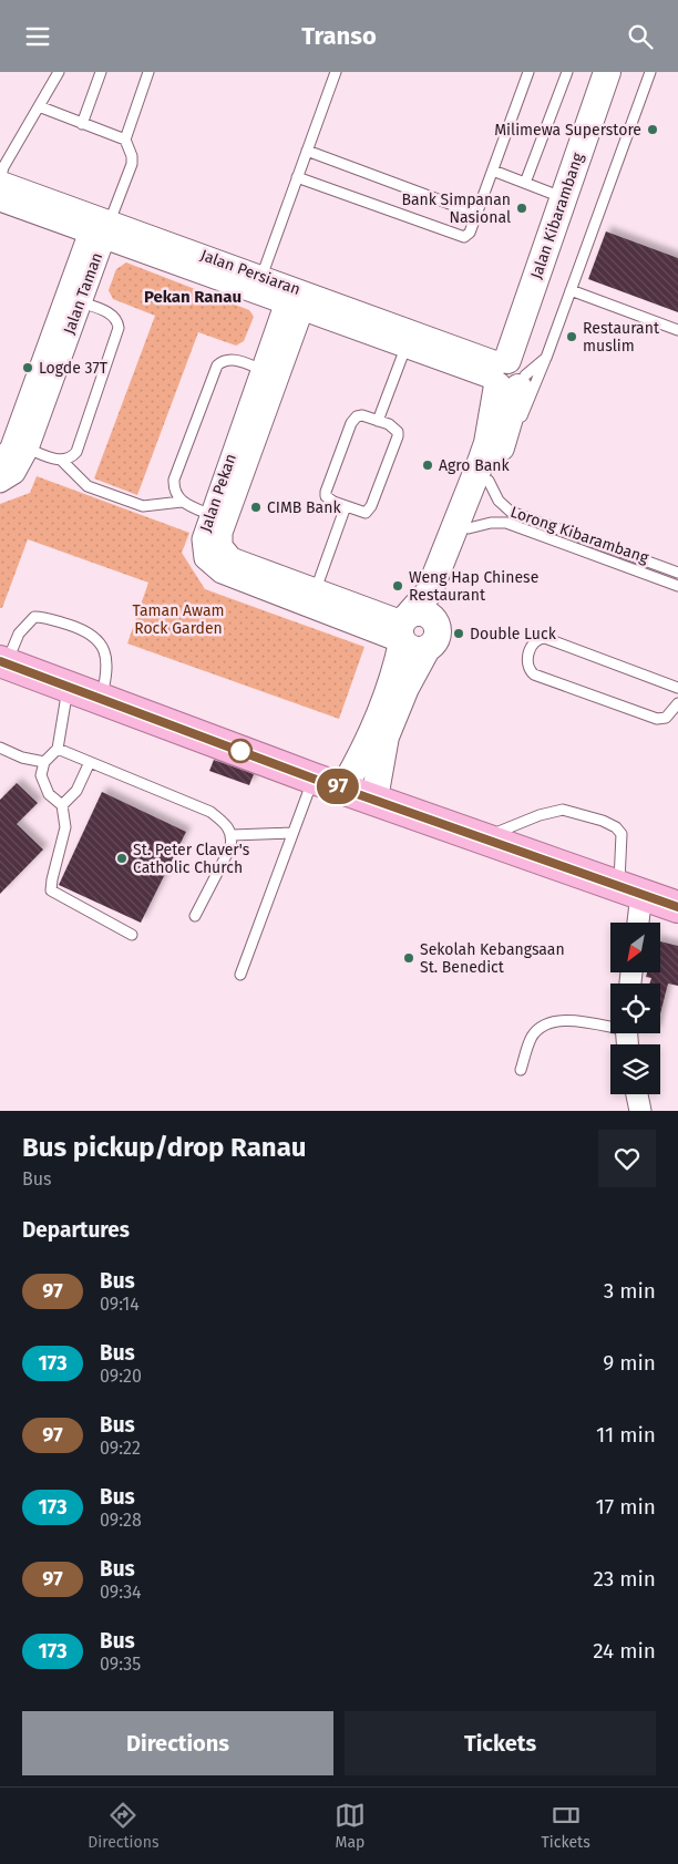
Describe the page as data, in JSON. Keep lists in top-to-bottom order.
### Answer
{
  "streets": {
    "street": [
      "Jalan Kibarambang",
      "Jalan Persiaran",
      "Jalan Taman",
      "Jalan Pekan"
    ],
    "lane": ["Lorong Kibarambang"]
  },
  "crossings": [
    ["Jalan Kibarambang", "Jalan Persiaran"],
    ["Jalan Kibarambang", "Jalan Pekan"],
    ["Jalan Kibarambang", "Lorong Kibarambang"],
    ["Jalan Persiaran", "Jalan Taman"],
    ["Jalan Persiaran", "Jalan Pekan"]
  ],
  "districts": ["Pekan Ranau"],
  "parks": ["Taman Awam Rock Garden"],
  "places": [
    "Milimewa Superstore",
    "Bank Simpanan Nasional",
    "Restaurant muslim",
    "Logde 37T",
    "Agro Bank",
    "CIMB Bank",
    "Weng Hap Chinese Restaurant",
    "Double Luck",
    "St. Peter Claver's Catholic Church",
    "Sekolah Kebangsaan St. Benedict"
  ],
  "lines": ["bus line 97"],
  "north": "bottom left",
  "page": {
    "header": "Transo",
    "on_map": "97",
    "heading": [
      ["Bus pickup/drop Ranau", "Bus"],
      "Departures"
    ],
    "list": [
      {
        "mark": "97",
        "name": "Bus",
        "note": "09:14",
        "value": "3 min"
      },
      {
        "mark": "173",
        "name": "Bus",
        "note": "09:20",
        "value": "9 min"
      },
      {
        "mark": "97",
        "name": "Bus",
        "note": "09:22",
        "value": "11 min"
      },
      {
        "mark": "173",
        "name": "Bus",
        "note": "09:28",
        "value": "17 min"
      },
      {
        "mark": "97",
        "name": "Bus",
        "note": "09:34",
        "value": "23 min"
      },
      {
        "mark": "173",
        "name": "Bus",
        "note": "09:35",
        "value": "24 min"
      }
    ],
    "buttons": ["Directions", "Tickets"],
    "tabs": ["Directions", "Map", "Tickets"]
  }
}
